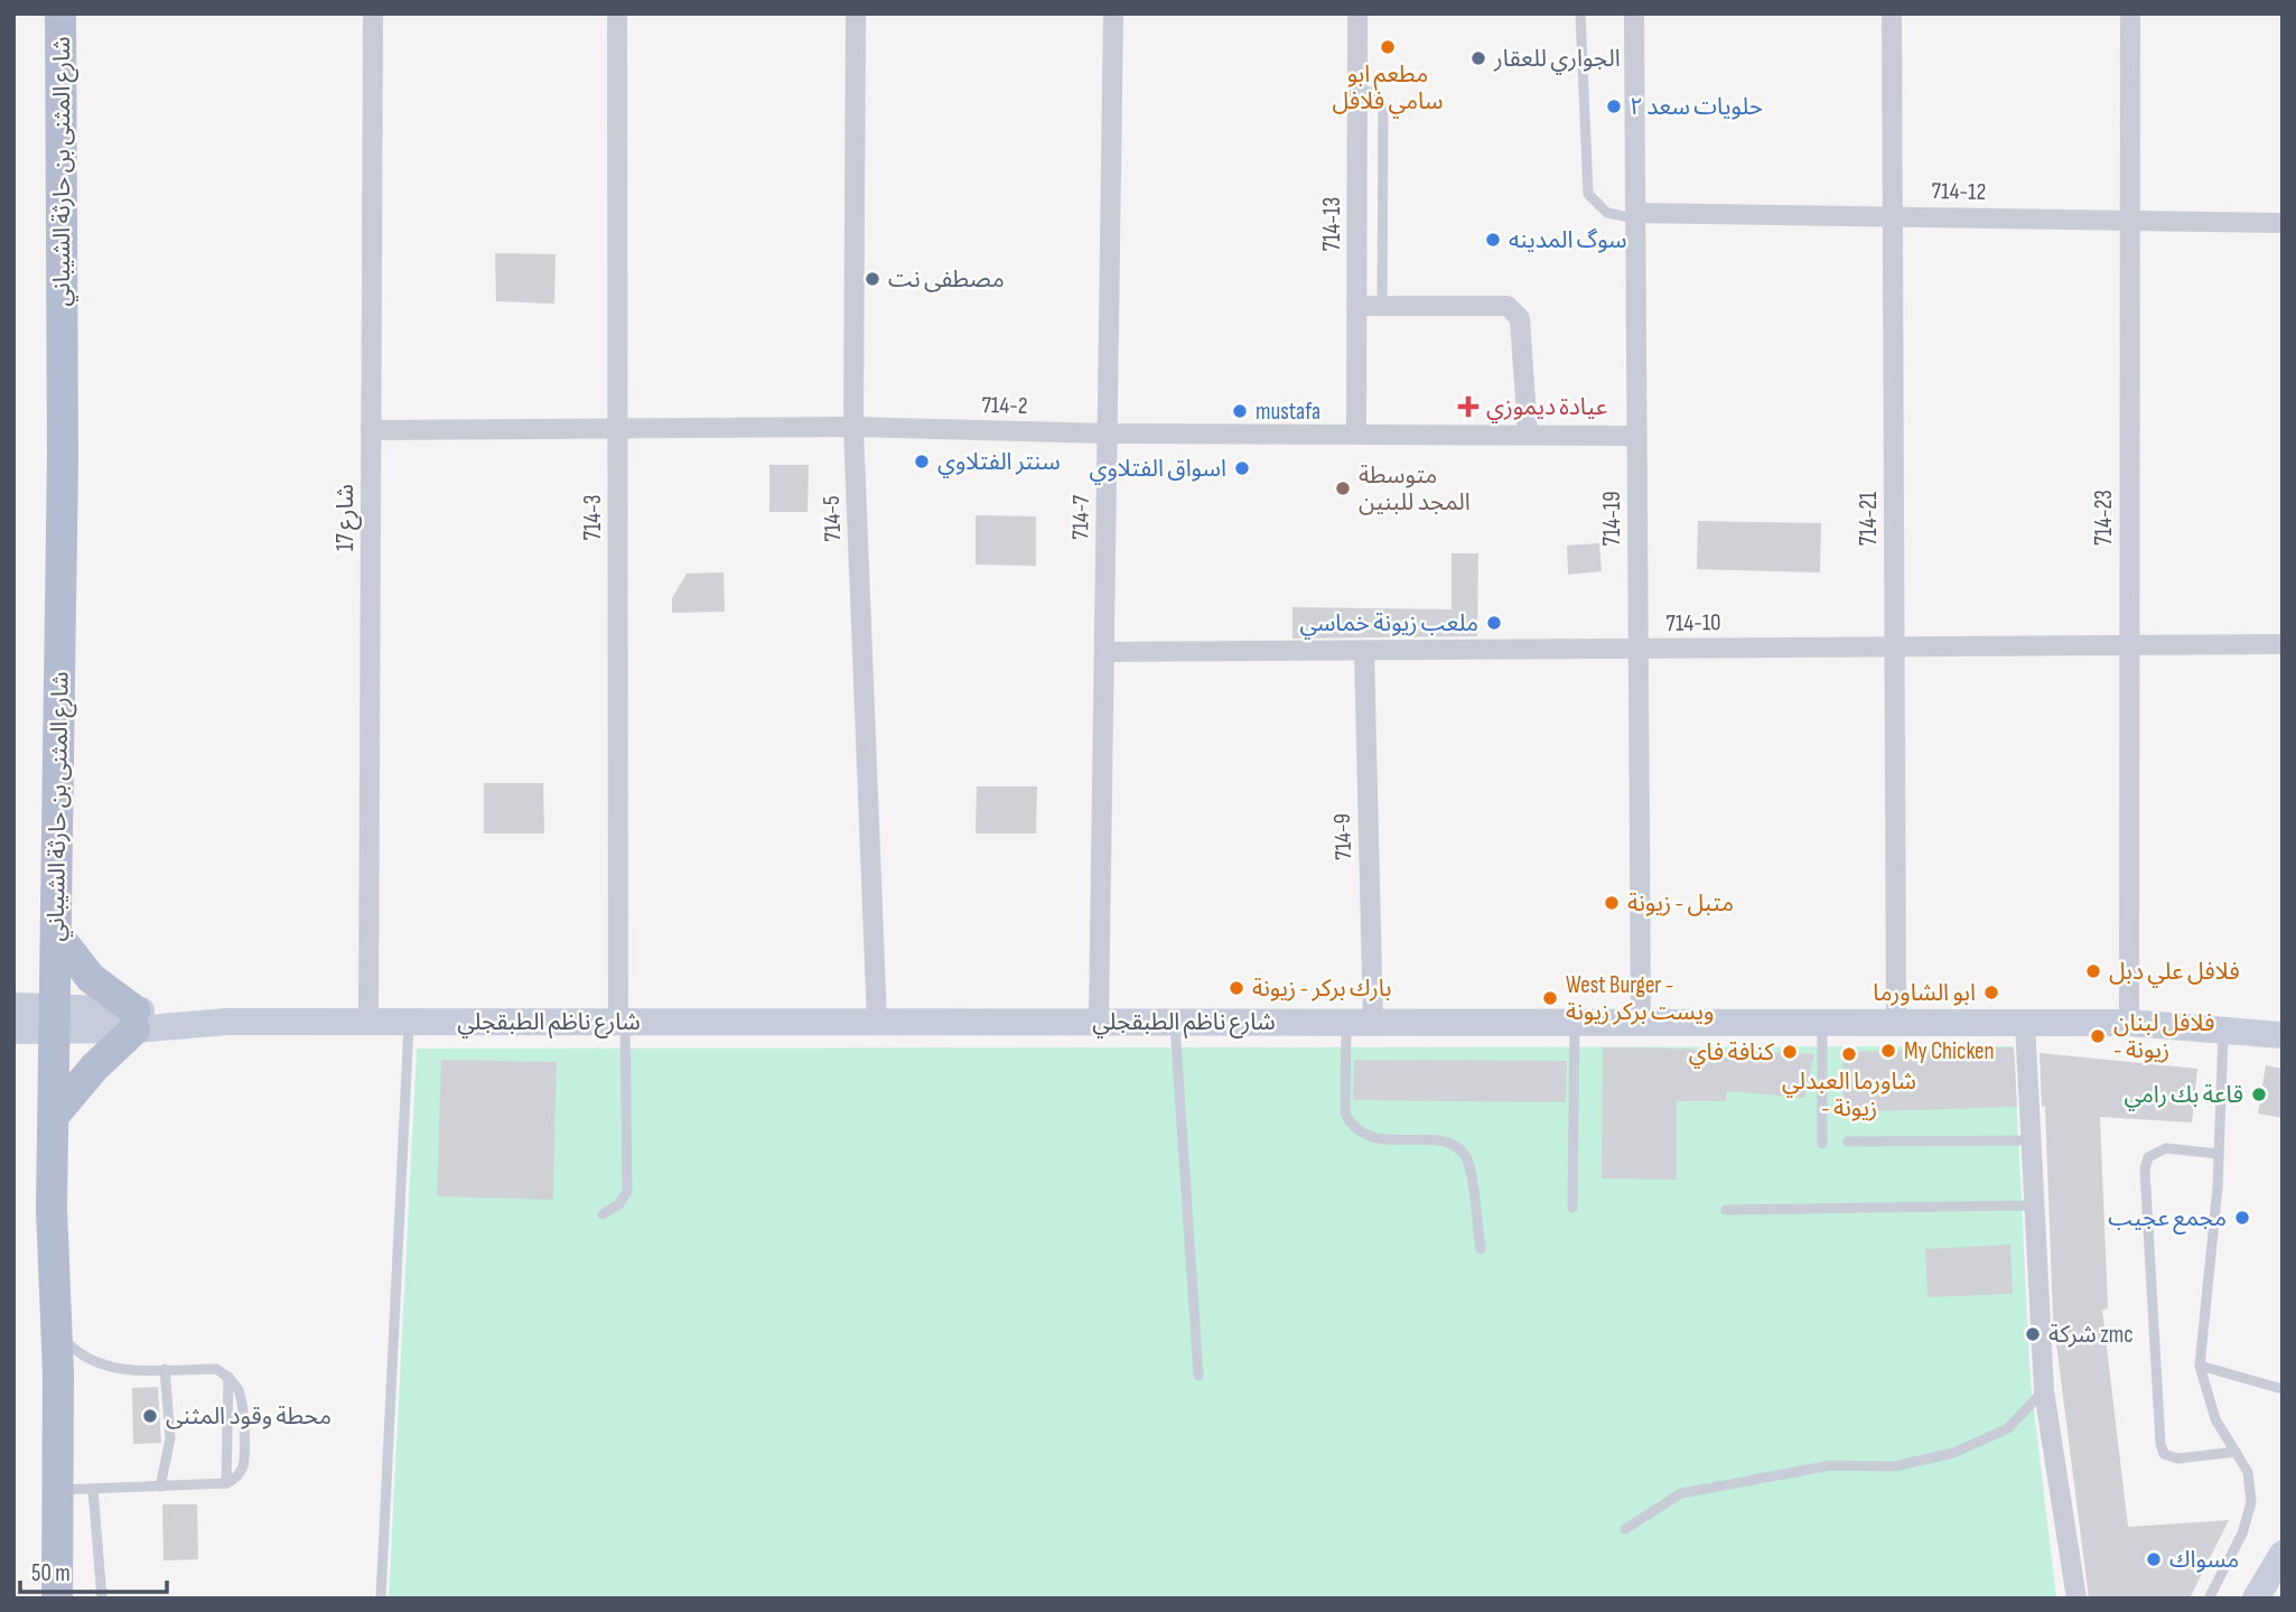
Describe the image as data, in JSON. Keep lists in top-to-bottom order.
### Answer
{
  "streets": {
    "main road": ["شارع المثنى بن حارثة الشيباني", "شارع ناظم الطبقجلي"],
    "street": [
      "714-12",
      "714-13",
      "714-2",
      "شارع 17",
      "714-3",
      "714-7",
      "714-23",
      "714-5",
      "714-19",
      "714-21",
      "714-10",
      "714-9"
    ]
  },
  "crossings": [
    ["شارع المثنى بن حارثة الشيباني", "شارع ناظم الطبقجلي"],
    ["714-12", "714-23"],
    ["714-12", "714-19"],
    ["714-12", "714-21"],
    ["714-13", "714-2"],
    ["714-2", "شارع 17"],
    ["714-2", "714-3"],
    ["714-2", "714-7"],
    ["714-2", "714-5"],
    ["714-2", "714-19"],
    ["شارع 17", "شارع ناظم الطبقجلي"],
    ["714-3", "شارع ناظم الطبقجلي"],
    ["714-7", "714-10"],
    ["714-7", "شارع ناظم الطبقجلي"],
    ["714-23", "714-10"],
    ["714-23", "شارع ناظم الطبقجلي"],
    ["714-5", "شارع ناظم الطبقجلي"],
    ["714-19", "714-10"],
    ["714-19", "شارع ناظم الطبقجلي"],
    ["714-21", "714-10"],
    ["714-21", "شارع ناظم الطبقجلي"],
    ["714-10", "714-9"],
    ["714-9", "شارع ناظم الطبقجلي"]
  ],
  "places": {
    "other": [
      "مطعم ابو سامي فلافل",
      "الجواري للعقار",
      "حلويات سعد ٢",
      "سوگ المدينه",
      "مصطفى نت",
      "mustafa",
      "سنتر الفتلاوي",
      "اسواق الفتلاوي",
      "متوسطة المجد للبنين",
      "ملعب زيونة خماسي",
      "متبل - زيونة",
      "فلافل علي دبل",
      "بارك بركر - زيونة",
      "ابو الشاورما",
      "West Burger - ويست بركر زيونة",
      "فلافل لبنان - زيونة",
      "My Chicken",
      "كنافة فاي",
      "شاورما العبدلي - زيونة",
      "قاعة بك رامي",
      "مجمع عجيب",
      "شركة zmc",
      "محطة وقود المثنى",
      "مسواك"
    ],
    "health": ["عيادة ديموزي"]
  },
  "scale_bar": "50 m"
}
